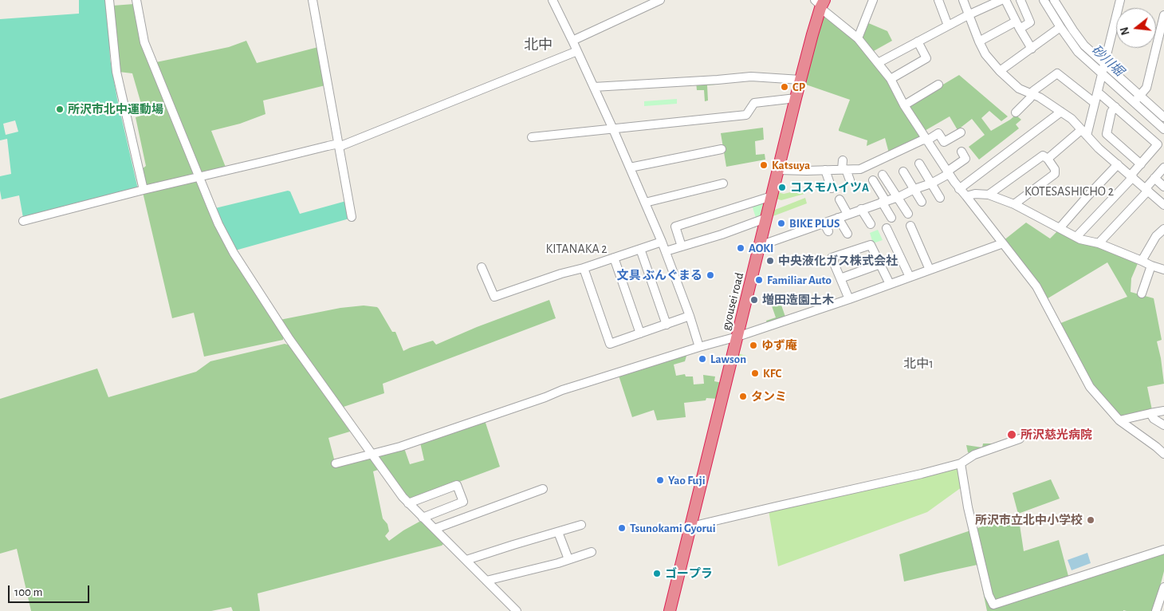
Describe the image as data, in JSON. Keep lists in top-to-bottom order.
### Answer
{
  "streets": {
    "highway": ["gyousei road"]
  },
  "districts": [
    "北中",
    "KOTESASHICHO 2",
    "KITANAKA 2",
    "北中1"
  ],
  "water": ["砂川堀"],
  "places": [
    "CP",
    "所沢市北中運動場",
    "Katsuya",
    "コスモハイツA",
    "BIKE PLUS",
    "AOKI",
    "中央液化ガス株式会社",
    "文具 ぶんぐまる",
    "Familiar Auto",
    "増田造園土木",
    "ゆず庵",
    "Lawson",
    "KFC",
    "タンミ",
    "所沢慈光病院",
    "Yao Fuji",
    "所沢市立北中小学校",
    "Tsunokami Gyorui",
    "ゴープラ"
  ],
  "scale_bar": "100 m",
  "north": "left"
}
